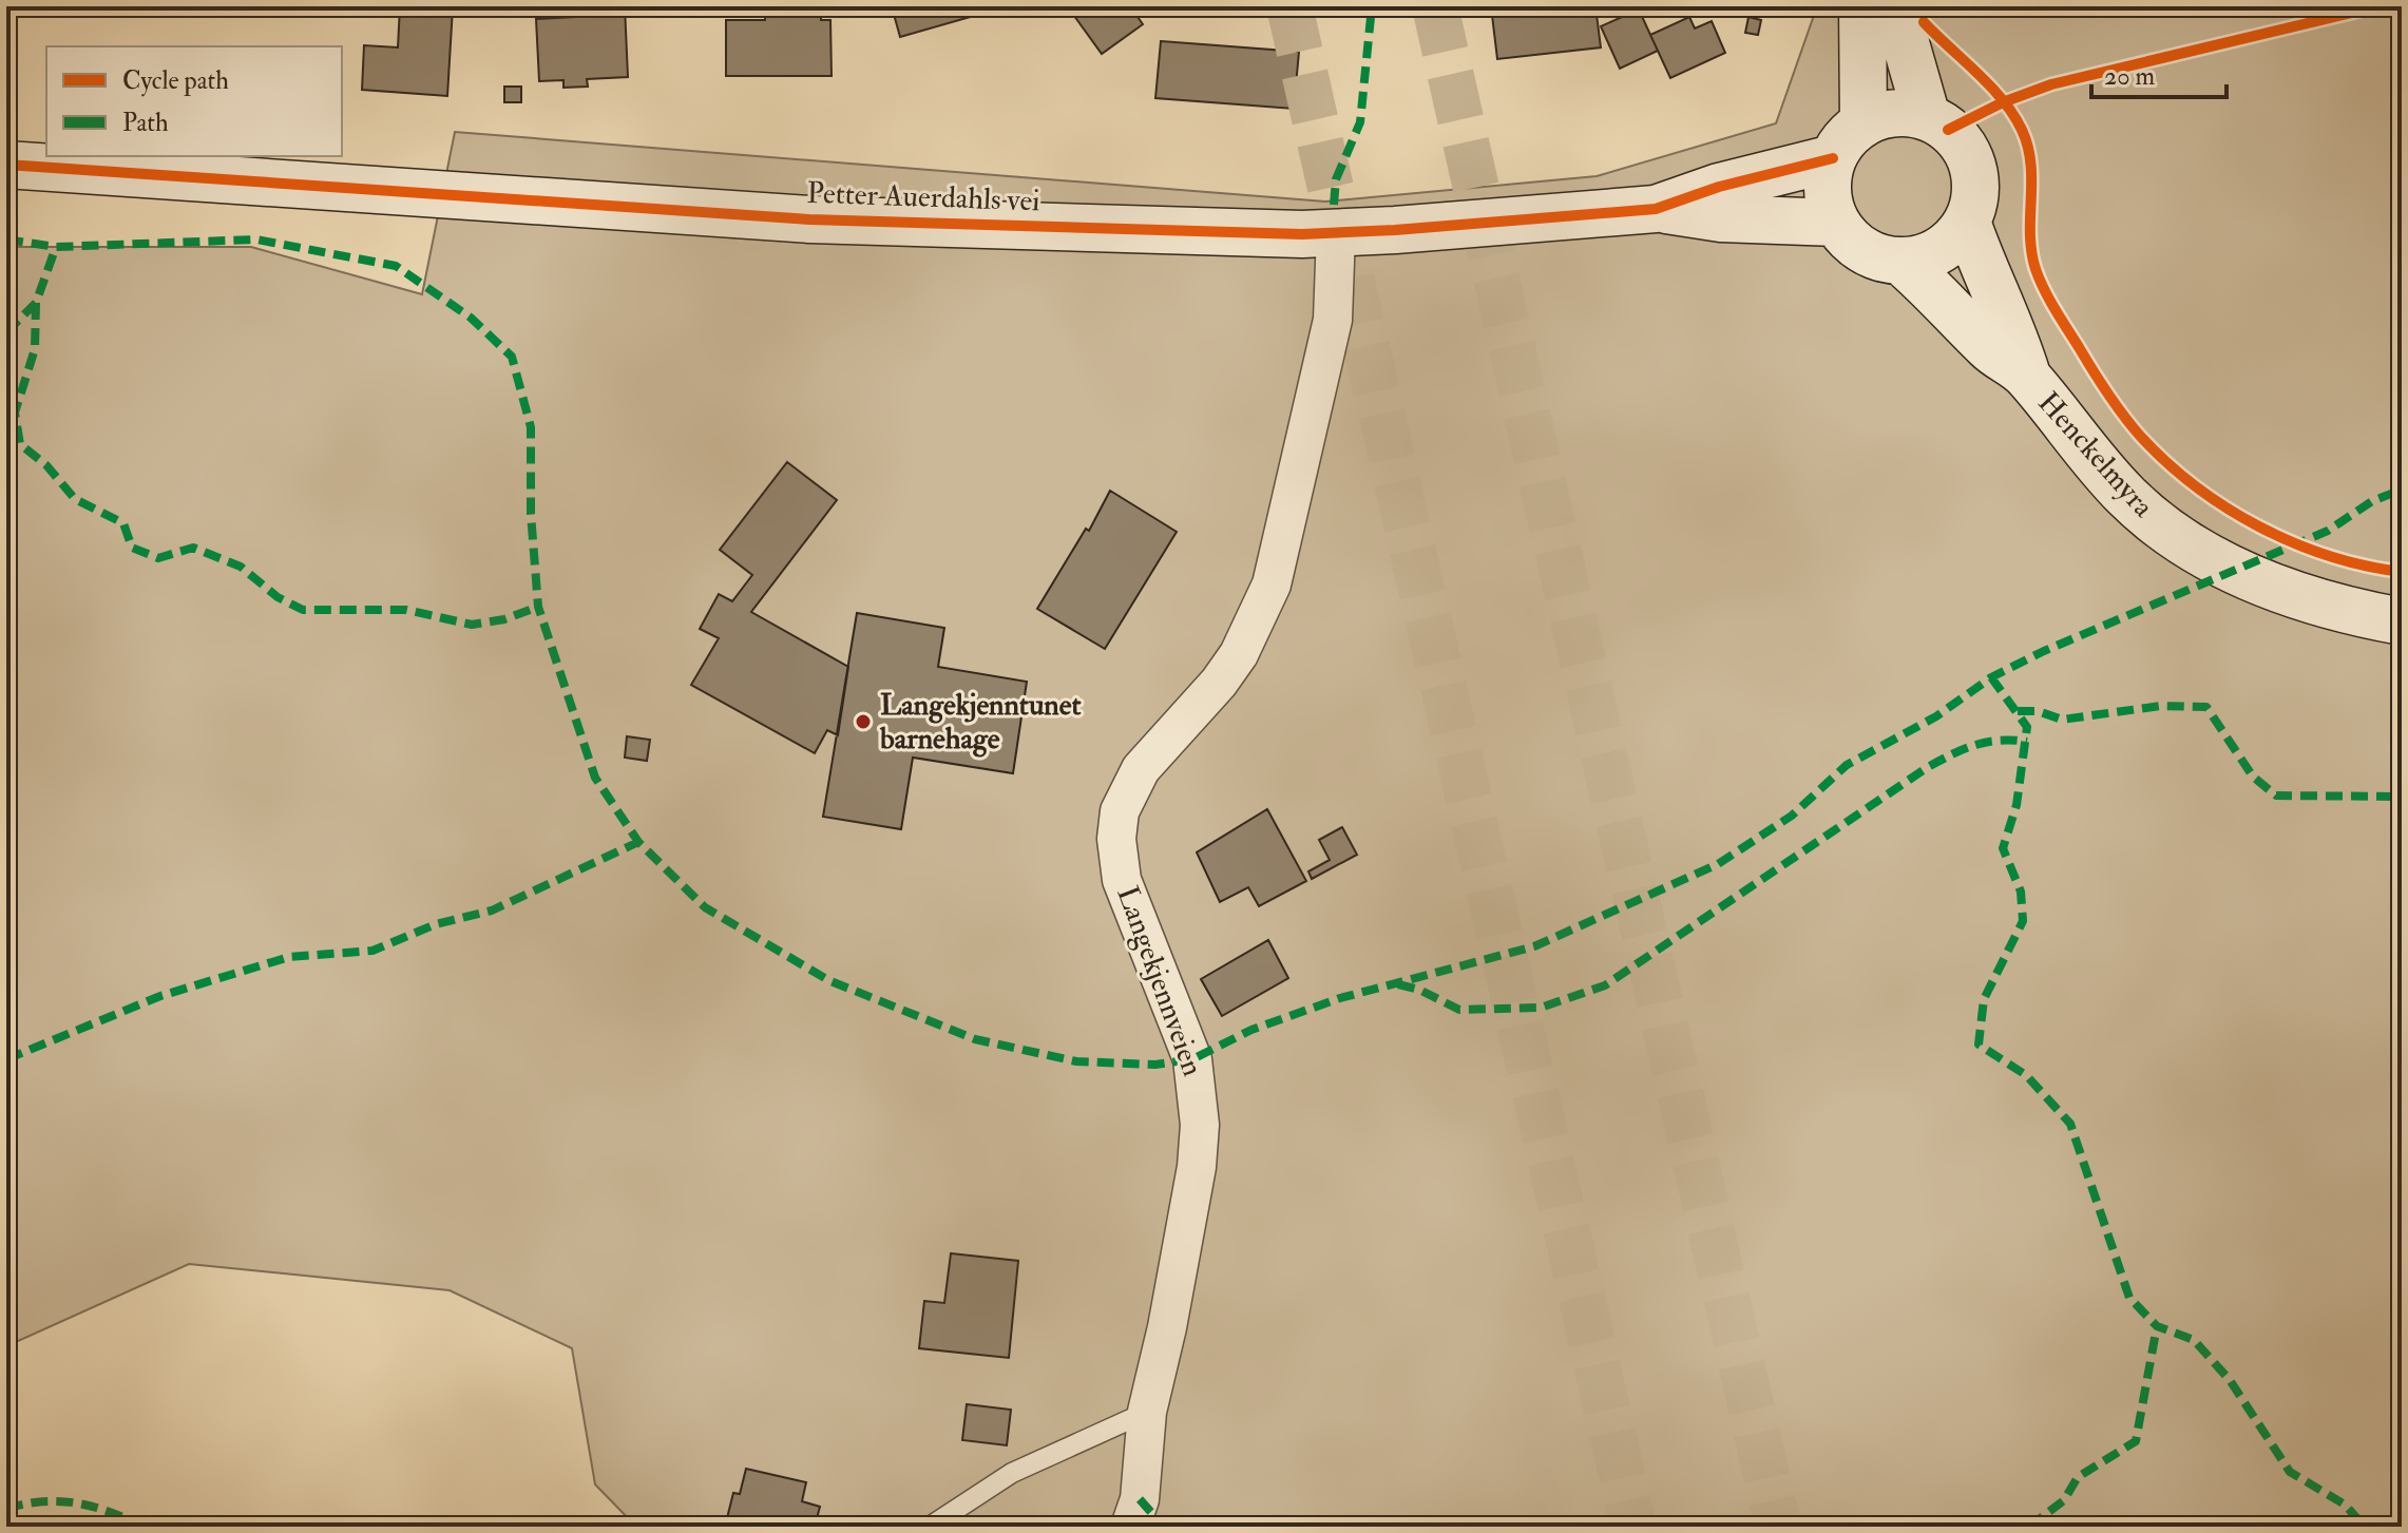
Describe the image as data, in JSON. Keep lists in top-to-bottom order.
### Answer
{
  "streets": {
    "street": ["Petter Auerdahls vei", "Henckelmyra", "Langekjennveien"]
  },
  "crossings": [
    ["Petter Auerdahls vei", "Henckelmyra"],
    ["Petter Auerdahls vei", "Langekjennveien"]
  ],
  "places": ["Langekjenntunet barnehage"],
  "legend": ["Cycle path", "Path"],
  "scale_bar": "20 m"
}
